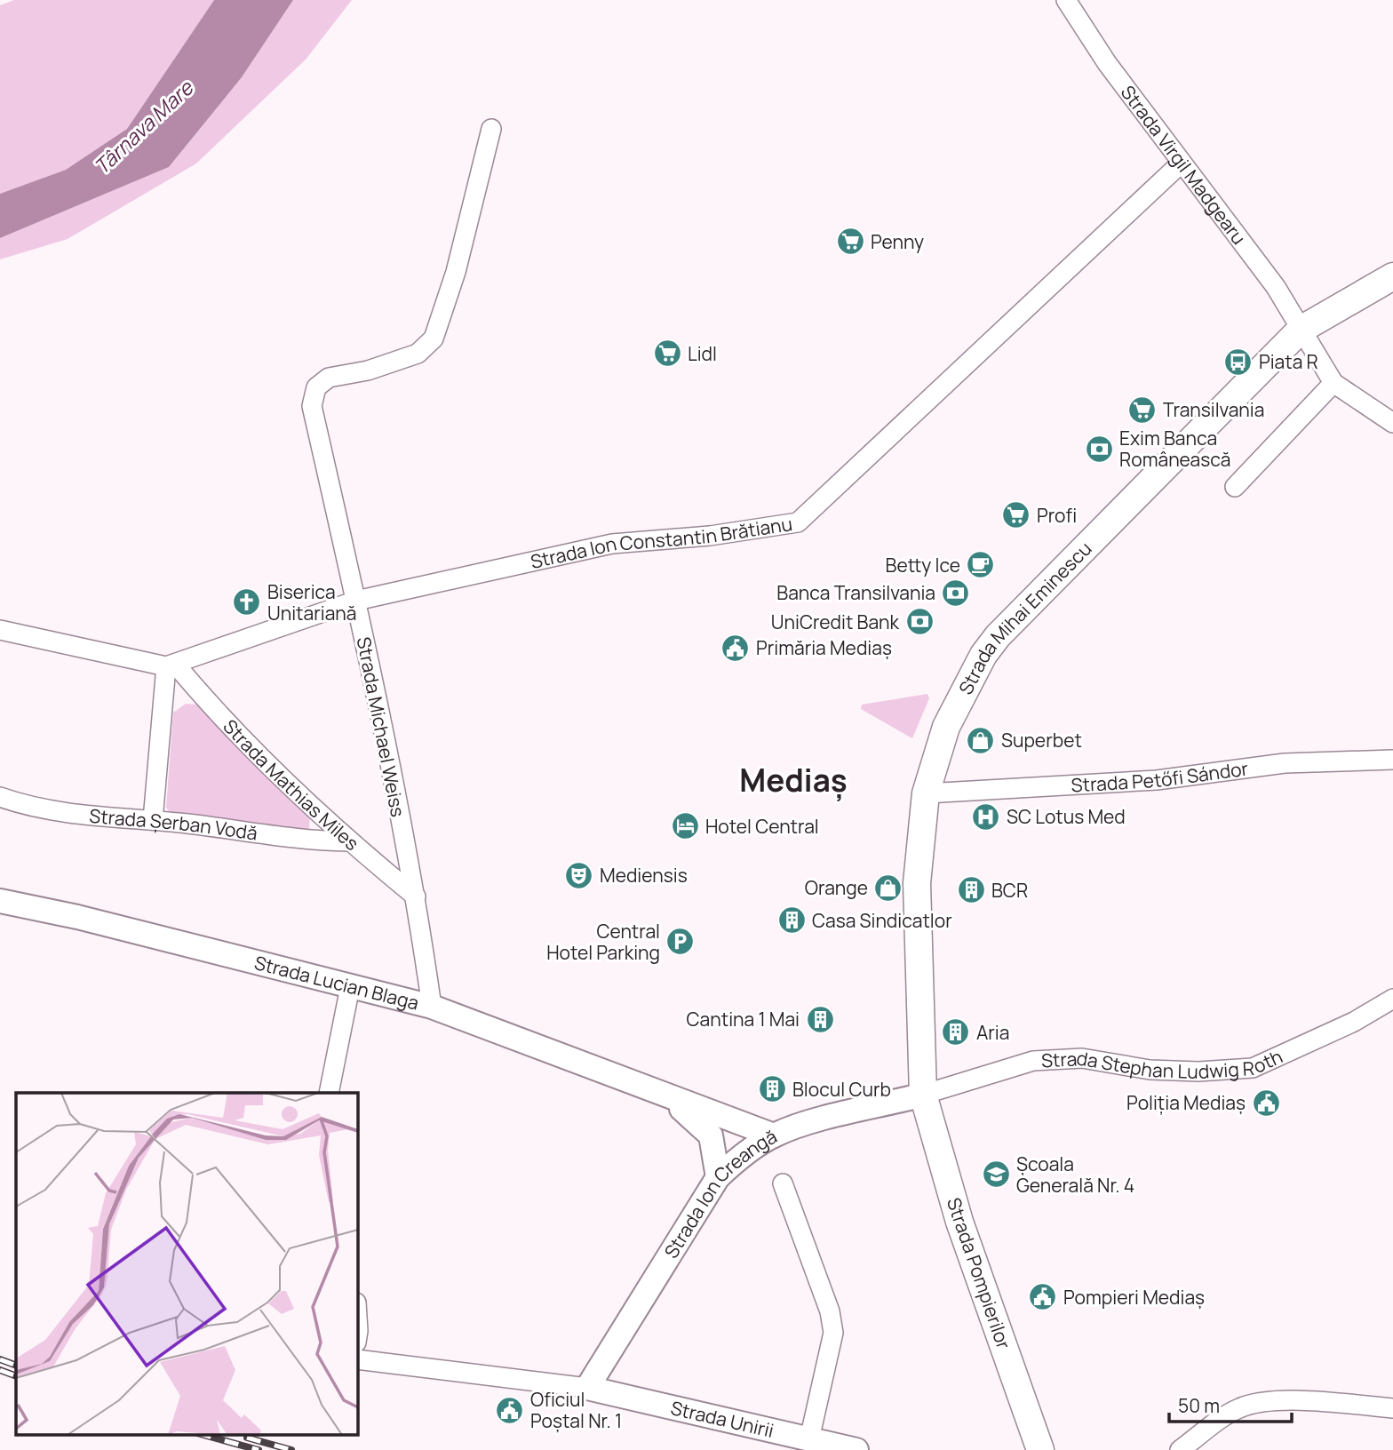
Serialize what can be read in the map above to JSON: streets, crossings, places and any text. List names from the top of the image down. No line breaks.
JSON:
{"streets":{"main road":["Strada Mihai Eminescu","Strada Pompierilor"],"street":["Strada Virgil Madgearu","Strada Ion Constantin Brătianu","Strada Michael Weiss","Strada Petőfi Sándor","Strada Mathias Miles","Strada Șerban Vodă","Strada Lucian Blaga","Strada Stephan Ludwig Roth","Strada Ion Creangă","Strada Unirii"]},"crossings":[["Strada Virgil Madgearu","Strada Ion Constantin Brătianu"],["Strada Virgil Madgearu","Strada Mihai Eminescu"],["Strada Ion Constantin Brătianu","Strada Michael Weiss"],["Strada Ion Constantin Brătianu","Strada Mathias Miles"],["Strada Mihai Eminescu","Strada Petőfi Sándor"],["Strada Mihai Eminescu","Strada Stephan Ludwig Roth"],["Strada Mihai Eminescu","Strada Ion Creangă"],["Strada Mihai Eminescu","Strada Pompierilor"],["Strada Michael Weiss","Strada Mathias Miles"],["Strada Michael Weiss","Strada Lucian Blaga"],["Strada Mathias Miles","Strada Șerban Vodă"],["Strada Lucian Blaga","Strada Ion Creangă"],["Strada Stephan Ludwig Roth","Strada Ion Creangă"],["Strada Stephan Ludwig Roth","Strada Pompierilor"],["Strada Ion Creangă","Strada Pompierilor"],["Strada Ion Creangă","Strada Unirii"]],"districts":["Mediaș"],"water":["Târnava Mare"],"places":{"supermarket":["Penny","Lidl","Transilvania","Profi"],"bus stop":["Piata R"],"bank":["Exim Banca Românească","Banca Transilvania","UniCredit Bank"],"cafe":["Betty Ice"],"church":["Biserica Unitariană"],"public building":["Primăria Mediaș","Poliția Mediaș","Pompieri Mediaș","Oficiul Poștal Nr. 1"],"shop":["Superbet","Orange"],"hospital":["SC Lotus Med"],"hotel":["Hotel Central"],"theatre":["Mediensis"],"building":["BCR","Casa Sindicatlor","Cantina 1 Mai","Aria","Blocul Curb"],"parking":["Central Hotel Parking"],"school or university":["Școala Generală Nr. 4"]},"scale_bar":"50 m"}
